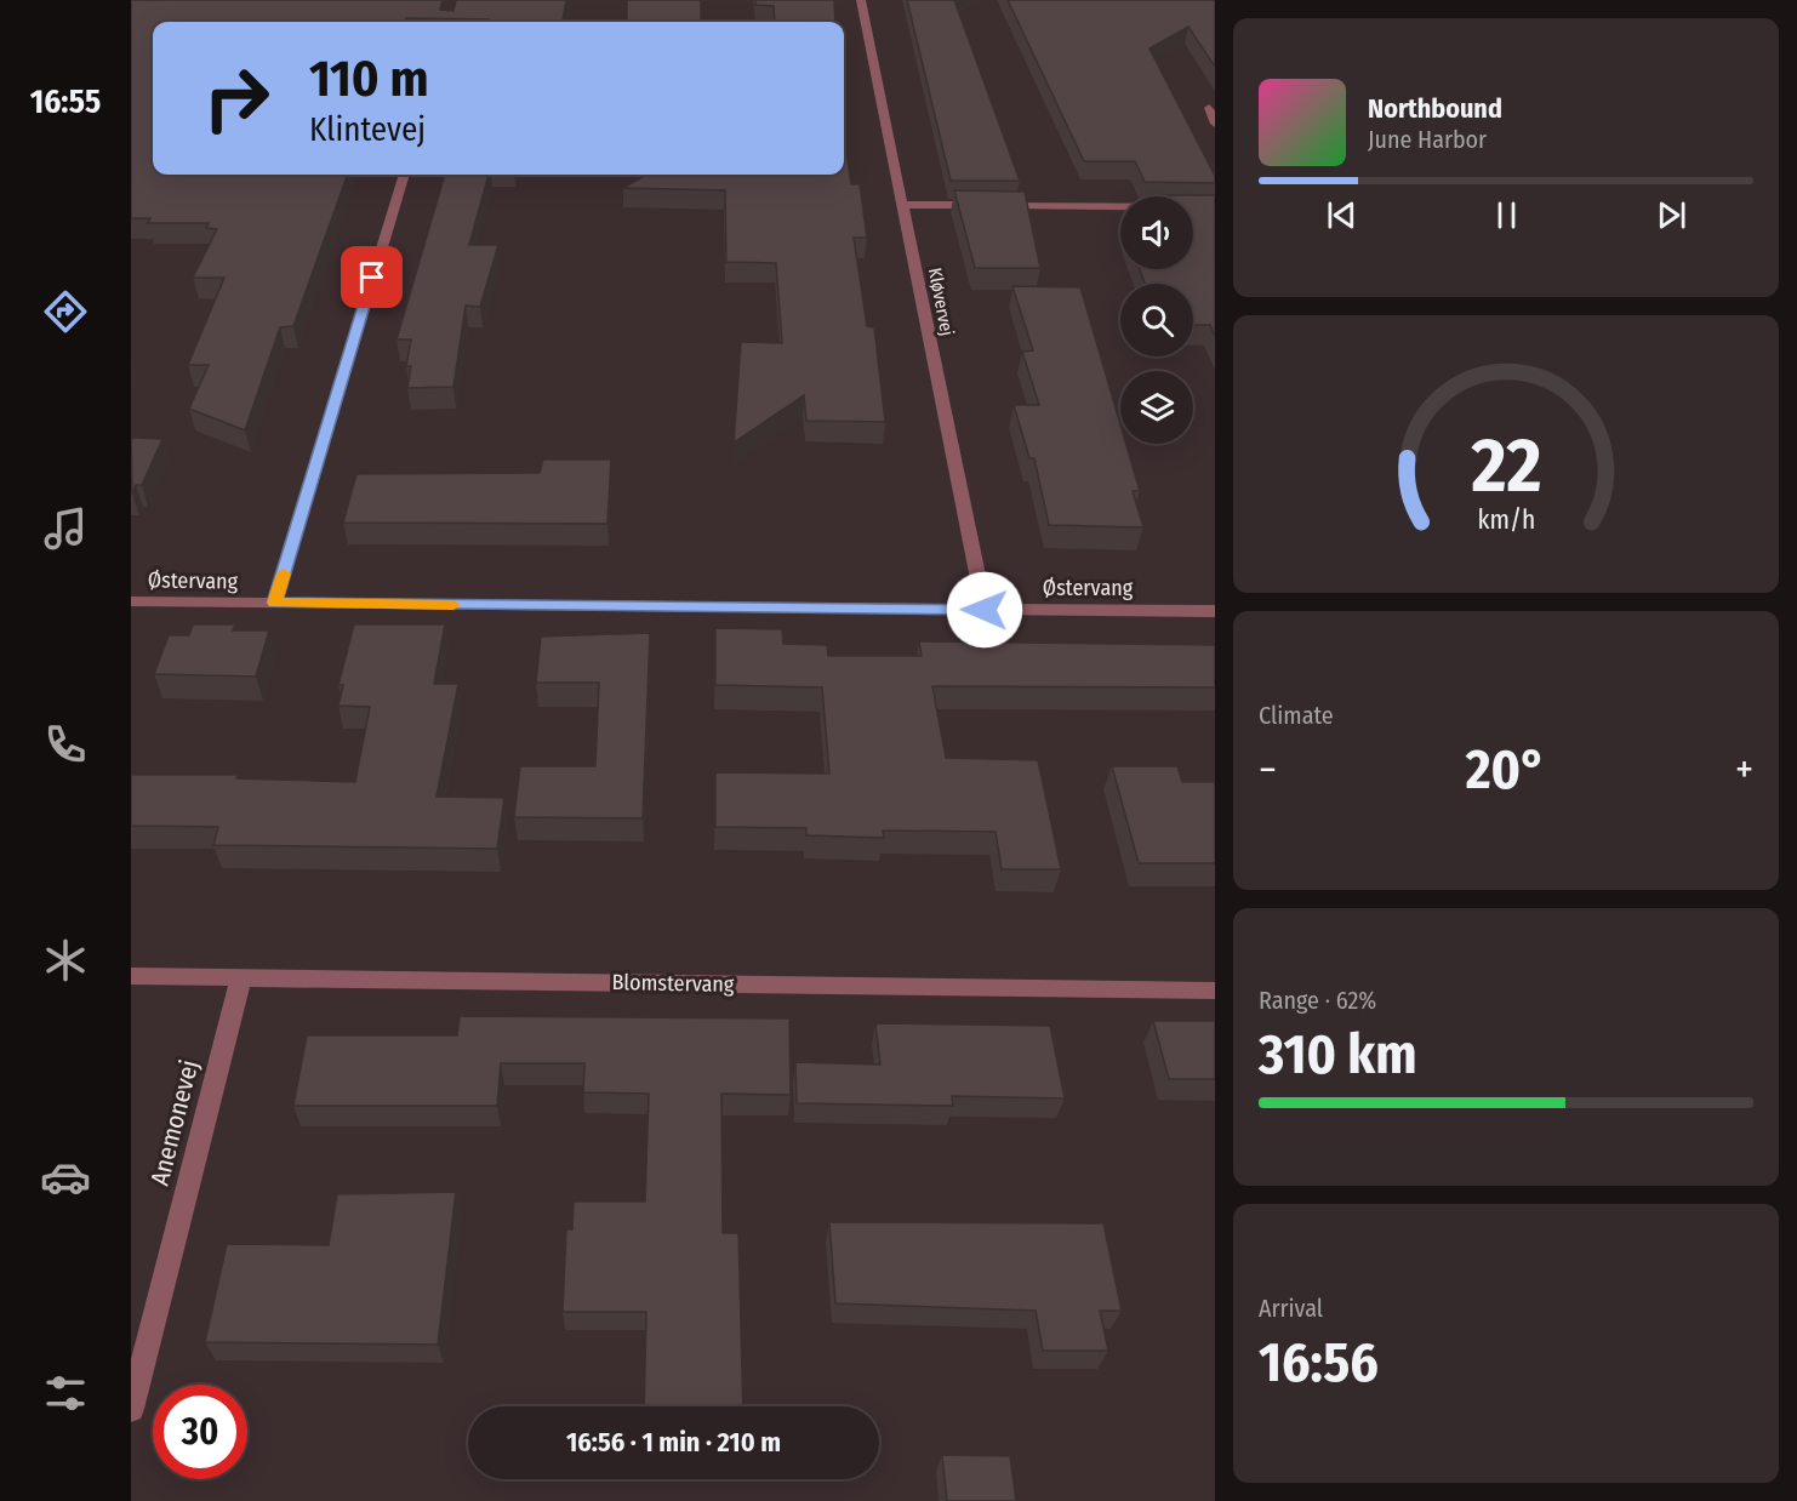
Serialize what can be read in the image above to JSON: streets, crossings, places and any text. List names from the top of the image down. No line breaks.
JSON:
{"streets":{"street":["Kløvervej","Østervang","Blomstervang","Anemonevej"]},"crossings":[["Kløvervej","Østervang"],["Blomstervang","Anemonevej"]],"page":{"tabs":"16:55","turn":["110 m","Klintevej"],"song":["Northbound","June Harbor"],"tile":["Climate",["Range · 62%","310 km"],["Arrival","16:56"]],"heat":["−","20°","+"],"limit":"30","trip":"16:56 · 1 min · 210 m","gauge":["22","km/h"]}}
